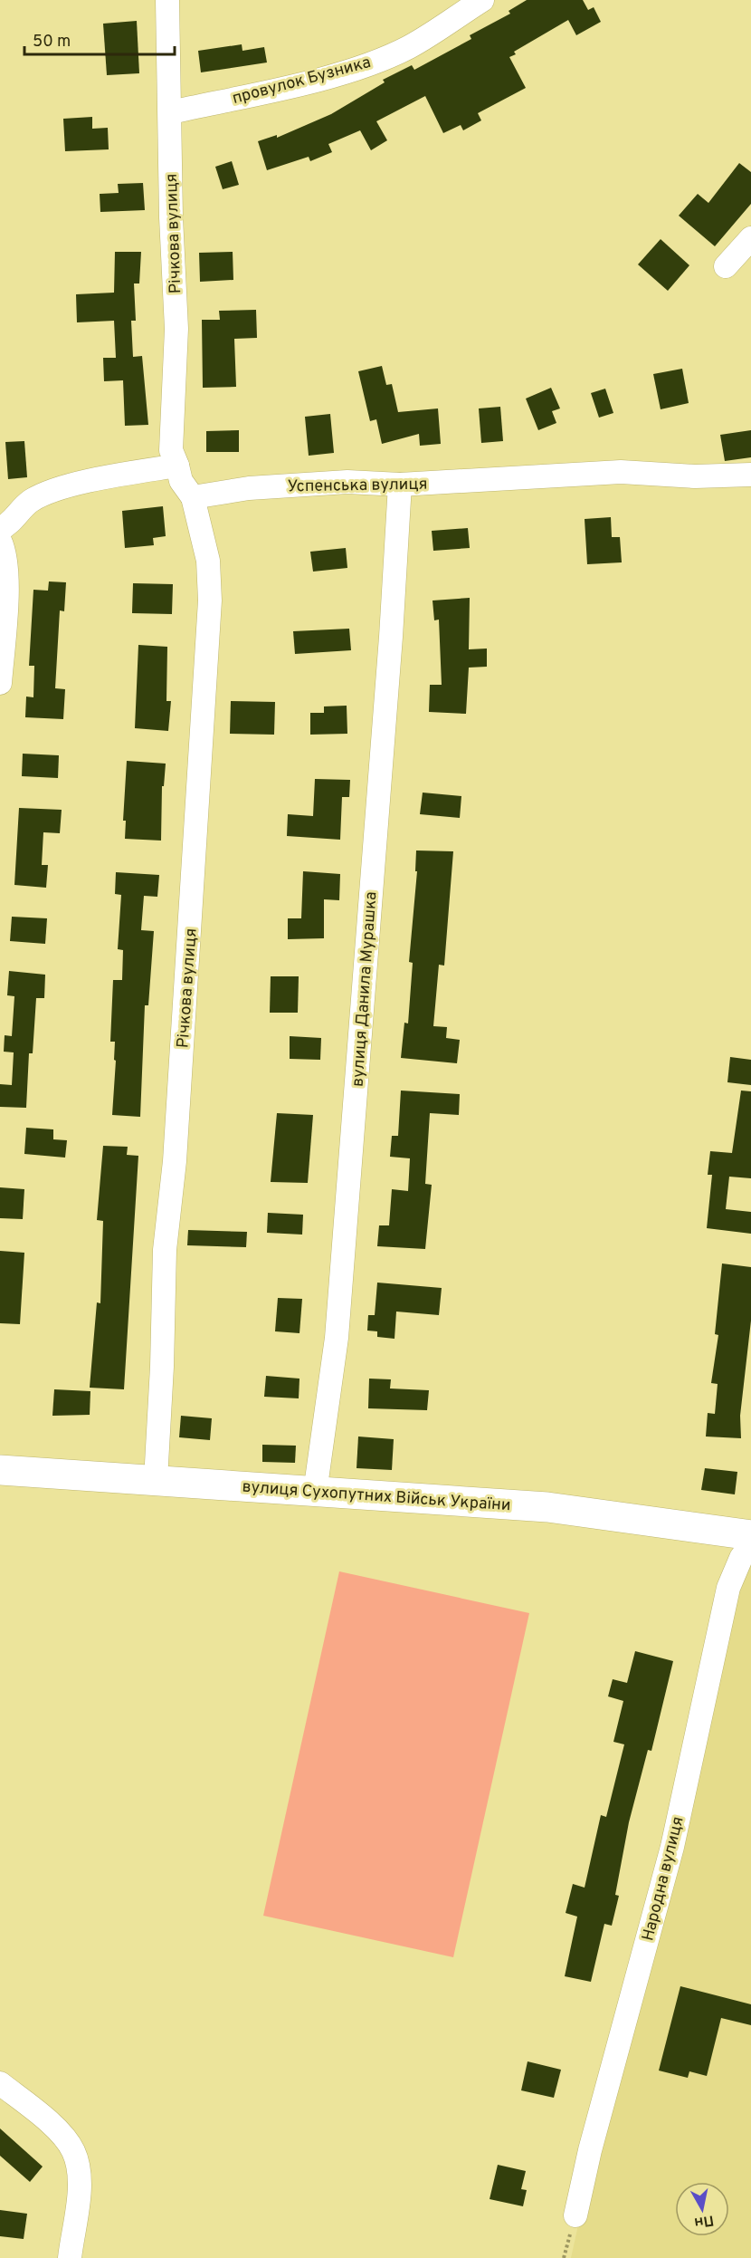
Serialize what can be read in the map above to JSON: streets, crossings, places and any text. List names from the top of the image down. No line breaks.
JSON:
{"streets":{"street":["провулок Бузника","Річкова вулиця","Успенська вулиця","вулиця Данила Мурашка","вулиця Сухопутних Військ України","Народна вулиця"]},"crossings":[["провулок Бузника","Річкова вулиця"],["Річкова вулиця","Успенська вулиця"],["Річкова вулиця","вулиця Сухопутних Військ України"],["Успенська вулиця","вулиця Данила Мурашка"],["вулиця Данила Мурашка","вулиця Сухопутних Військ України"]],"scale_bar":"50 m","north":"bottom"}
